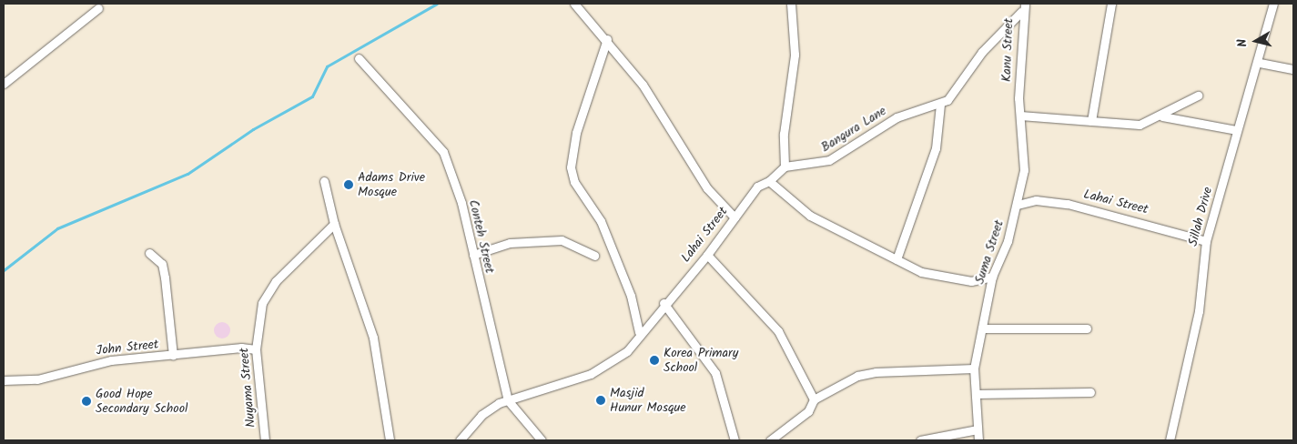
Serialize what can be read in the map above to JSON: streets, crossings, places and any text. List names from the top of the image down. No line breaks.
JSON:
{"streets":{"street":["Kanu Street","Bangura Lane","Lahai Street","Sillah Drive","Conteh Street","Suma Street","John Street","Nuyama Street"]},"crossings":[["Kanu Street","Suma Street"],["Lahai Street","Sillah Drive"],["Lahai Street","Conteh Street"],["Lahai Street","Suma Street"],["John Street","Nuyama Street"]],"places":["Adams Drive Mosque","Korea Primary School","Masjid Hunur Mosque","Good Hope Secondary School"],"north":"left"}
